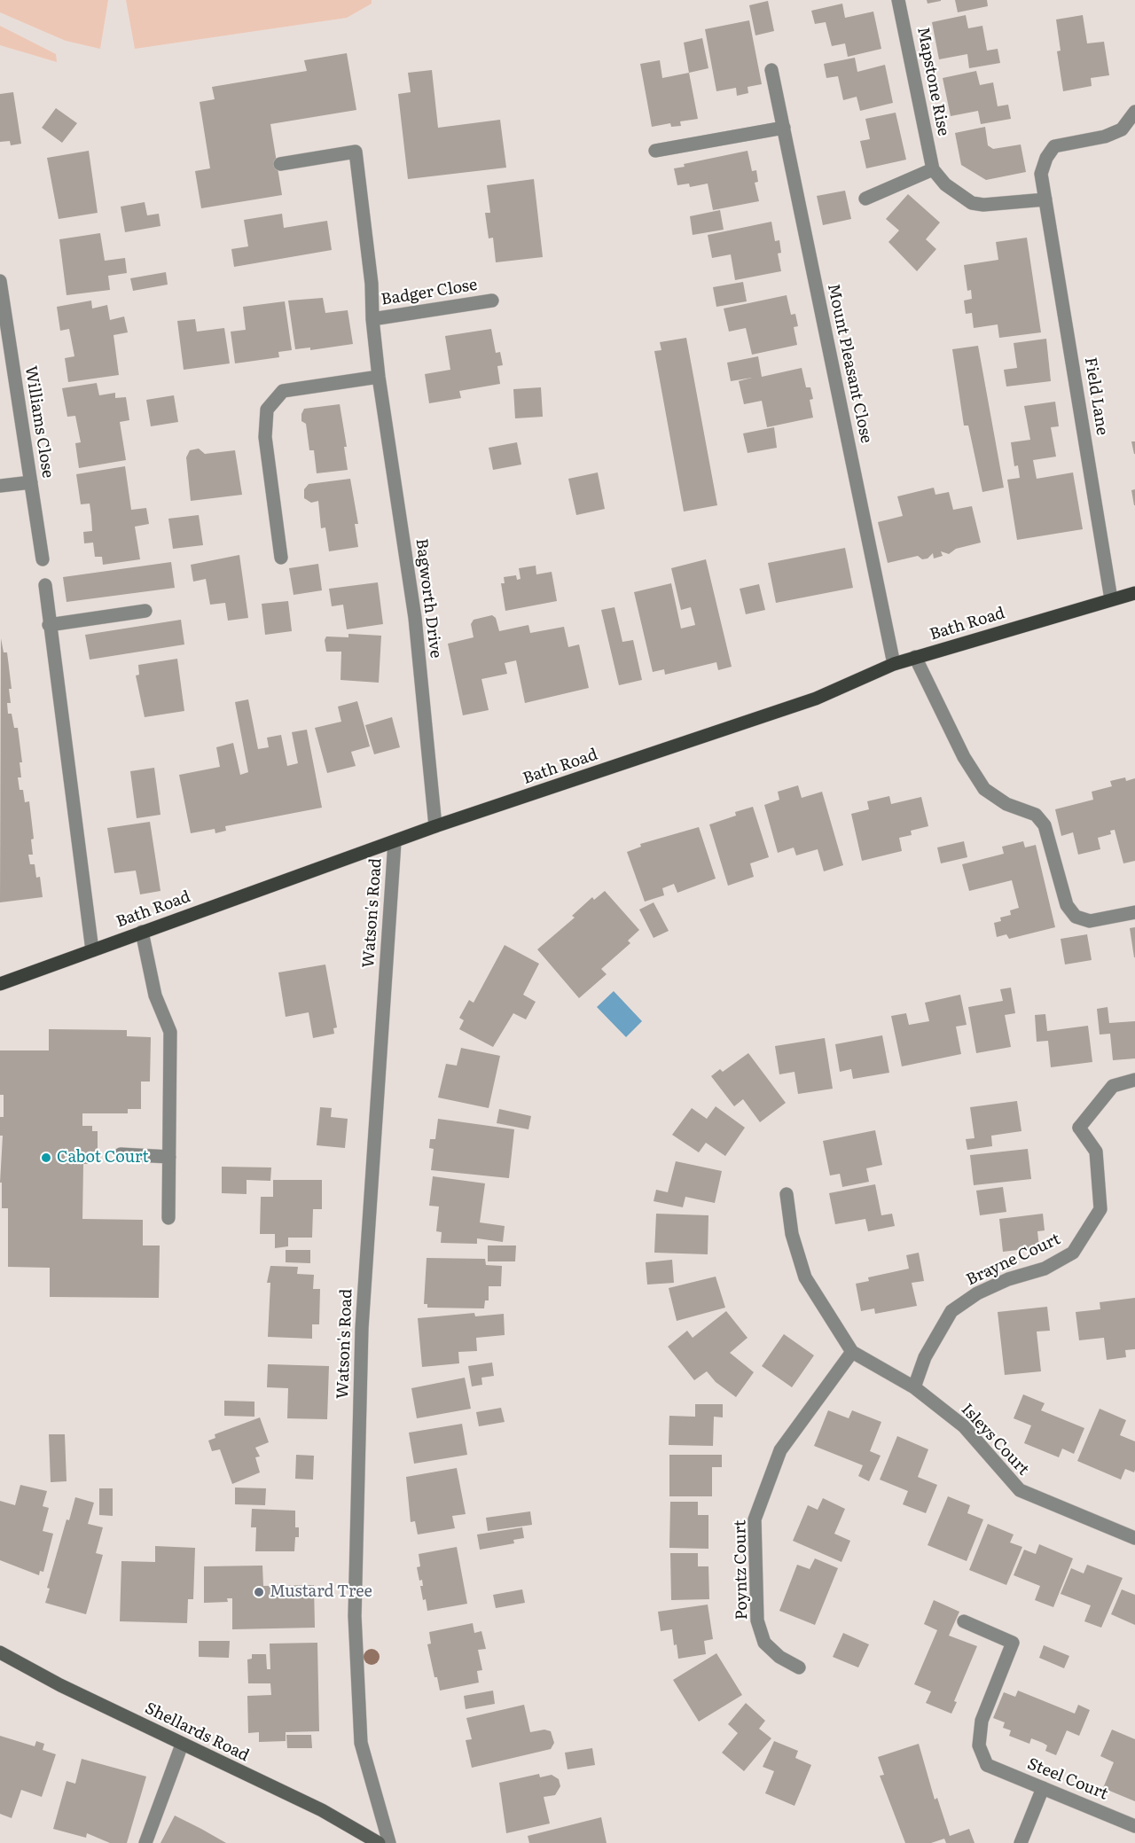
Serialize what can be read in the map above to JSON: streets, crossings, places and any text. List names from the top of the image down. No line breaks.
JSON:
{"streets":{"main road":["Bath Road"],"street":["Mapstone Rise","Badger Close","Mount Pleasant Close","Field Lane","Williams Close","Bagworth Drive","Watson's Road","Brayne Court","Isleys Court","Poyntz Court","Shellards Road","Steel Court"]},"crossings":[["Badger Close","Bagworth Drive"],["Mount Pleasant Close","Bath Road"],["Field Lane","Bath Road"],["Bagworth Drive","Bath Road"],["Bath Road","Watson's Road"],["Brayne Court","Isleys Court"],["Isleys Court","Poyntz Court"]],"places":["Cabot Court","Mustard Tree"]}
